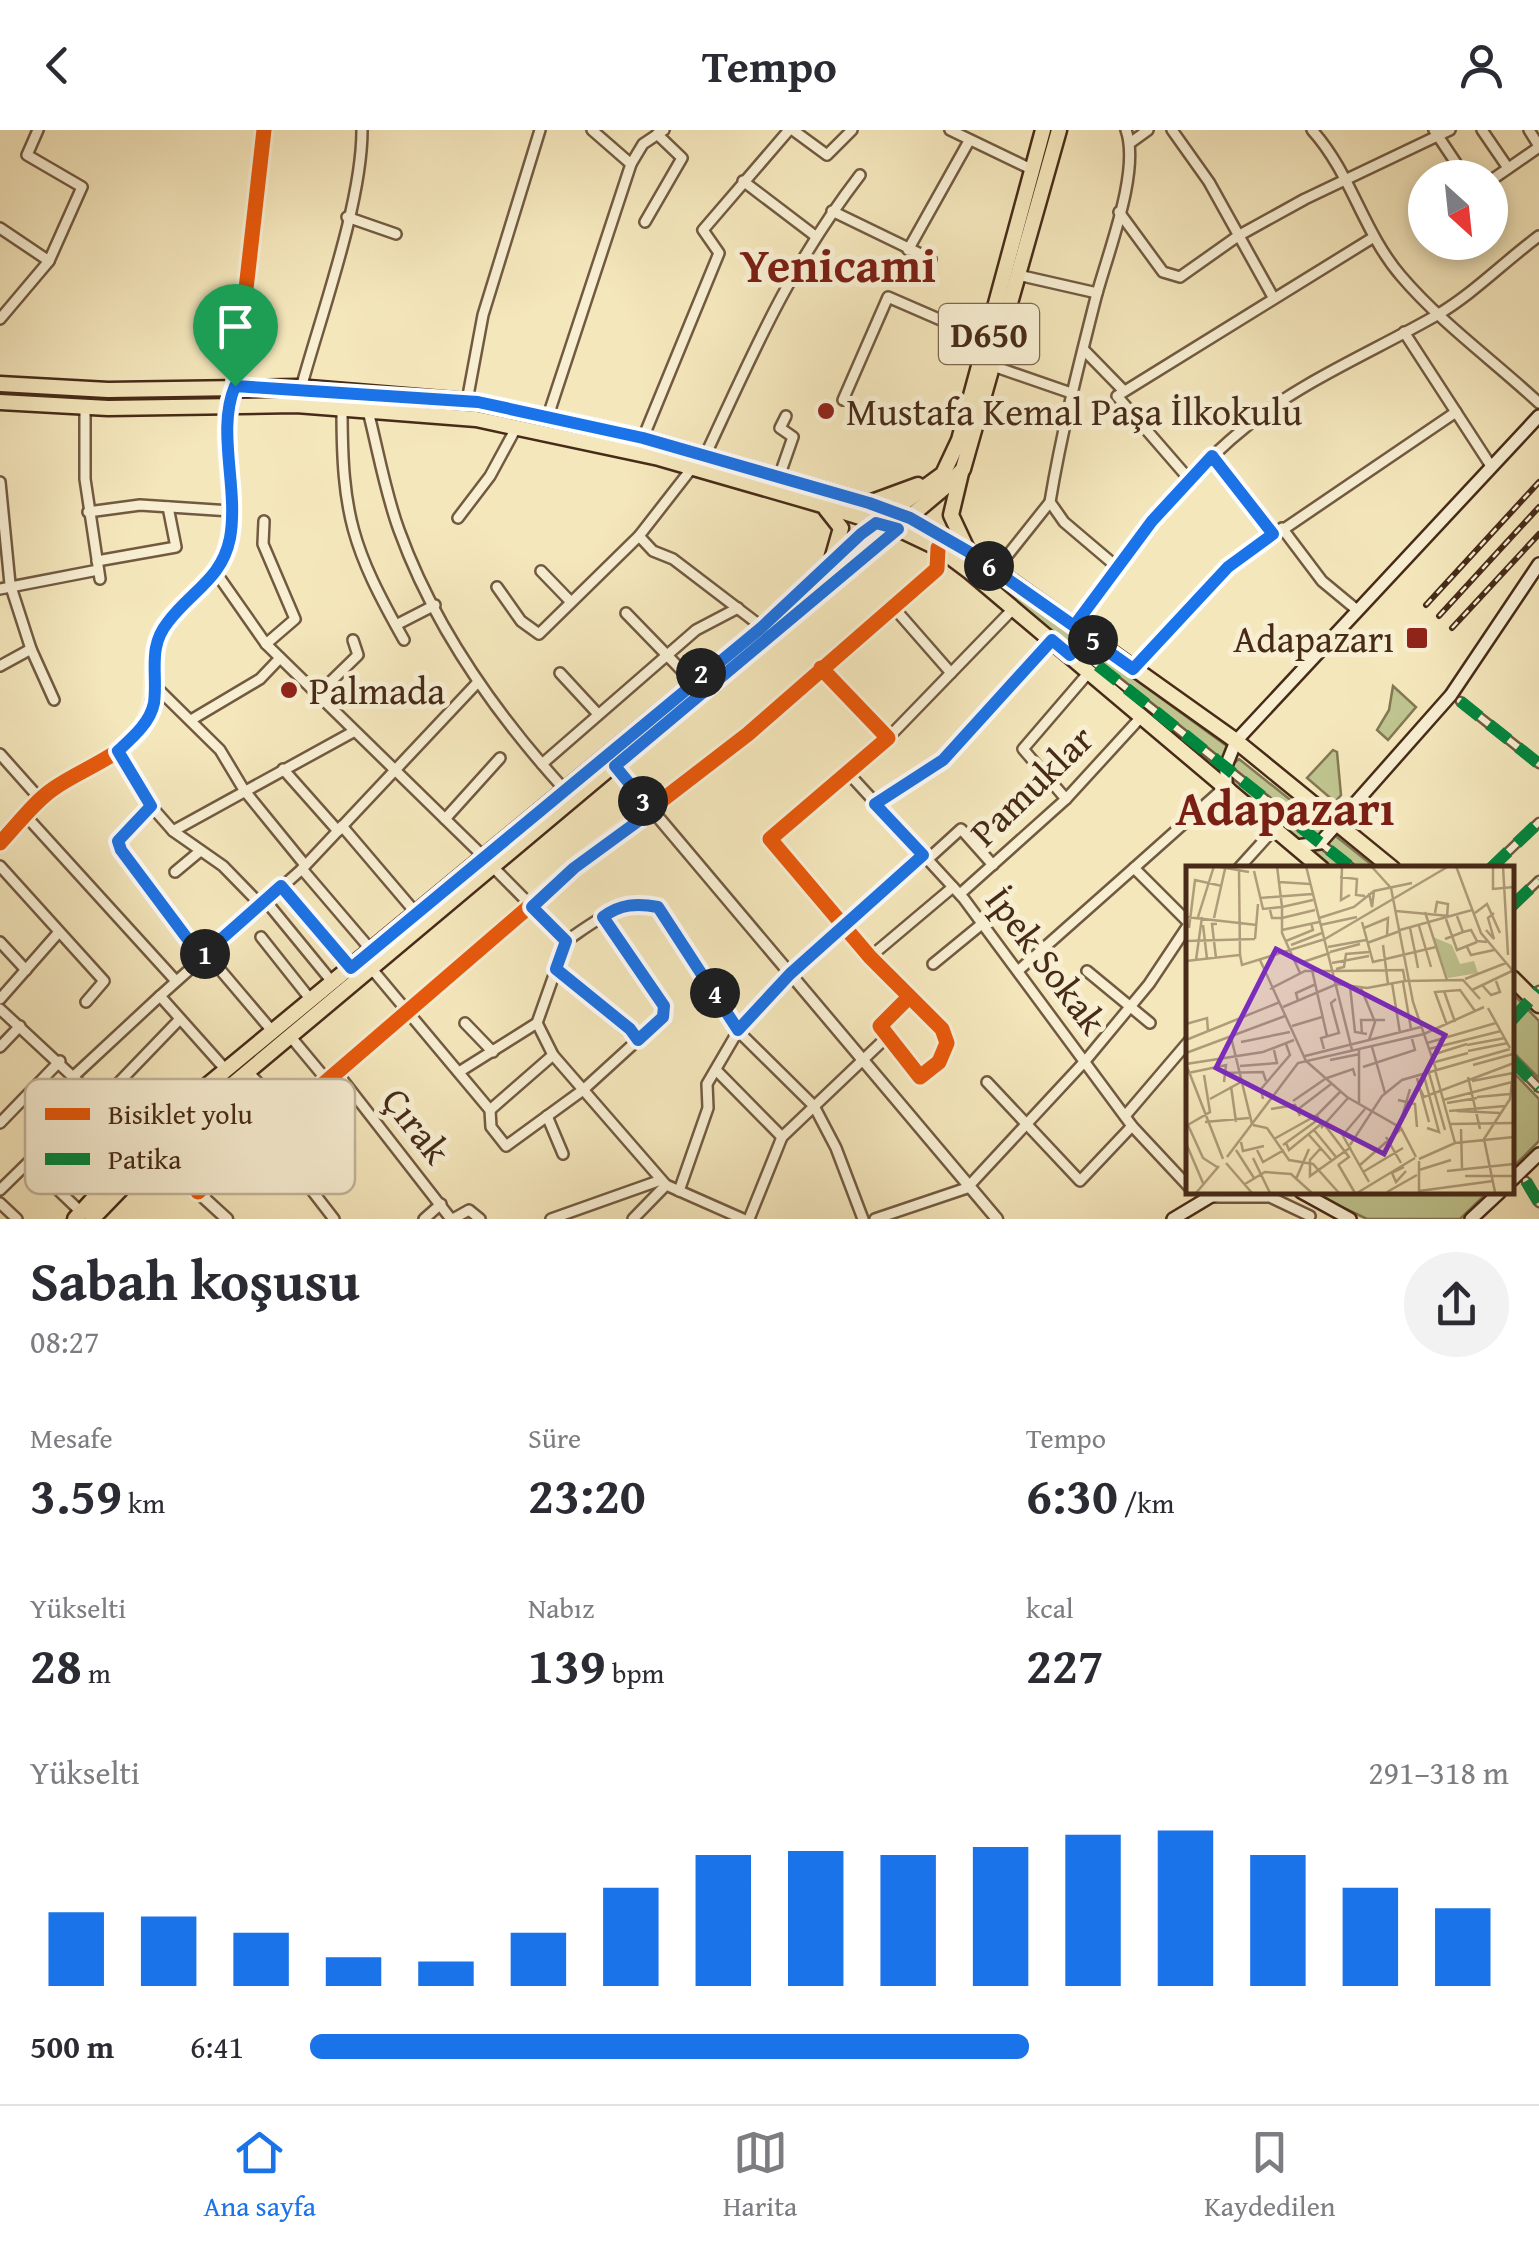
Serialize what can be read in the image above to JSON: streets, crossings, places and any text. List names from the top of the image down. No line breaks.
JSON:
{"streets":{"main road":["D650"],"street":["Pamuklar","İpek Sokak","Çırak"]},"crossings":[["Pamuklar","İpek Sokak"]],"districts":["Yenicami","Adapazarı"],"places":{"other":["Mustafa Kemal Paşa İlkokulu","Palmada"],"transit":["Adapazarı"]},"legend":["Bisiklet yolu","Patika"],"north":"bottom right","page":{"header":"Tempo","pins":["6","5","2","3","1","4"],"heading":["Sabah koşusu","08:27"],"stats":[["Mesafe","3.59 km"],["Süre","23:20"],["Tempo","6:30 /km"],["Yükselti","28 m"],["Nabız","139 bpm"],["kcal","227"]],"chart":["Yükselti","291–318 m"],"list":[{"name":"500 m","note":"6:41"}],"tabs":["Ana sayfa","Harita","Kaydedilen"]}}
